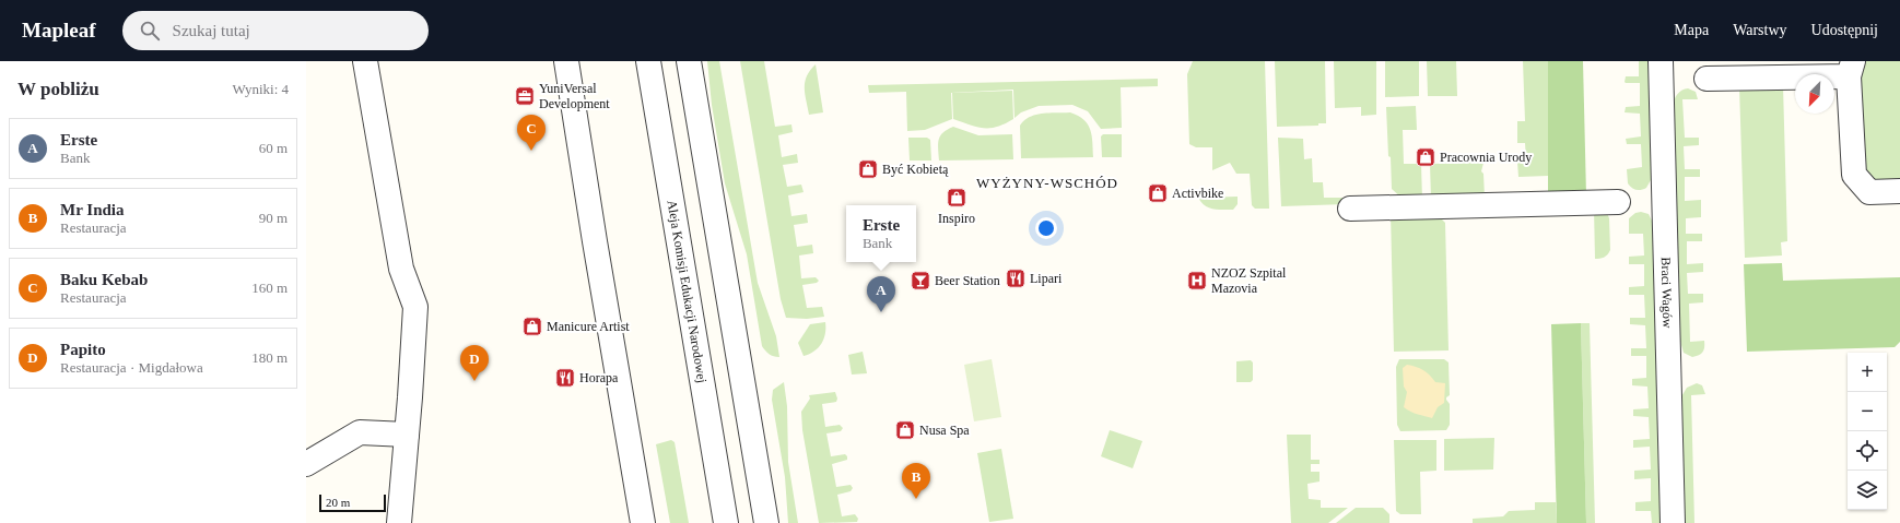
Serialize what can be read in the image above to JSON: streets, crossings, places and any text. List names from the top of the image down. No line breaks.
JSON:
{"streets":{"street":["Braci Wagów","Aleja Komisji Edukacji Narodowej"]},"districts":["WYŻYNY-WSCHÓD"],"places":{"office":["YuniVersal Development"],"shop":["Pracownia Urody","Być Kobietą","Activbike","Inspiro","Manicure Artist","Nusa Spa"],"restaurant":["Lipari","Horapa"],"bar":["Beer Station"],"hospital":["NZOZ Szpital Mazovia"]},"scale_bar":"20 m","north":"bottom left","page":{"header":"Mapleaf","search":"Szukaj tutaj","nav":["Mapa","Warstwy","Udostępnij"],"heading":["W pobliżu","Wyniki: 4"],"pins":["C","A","D","B"],"list":[{"mark":"A","name":"Erste","note":"Bank","value":"60 m"},{"mark":"B","name":"Mr India","note":"Restauracja","value":"90 m"},{"mark":"C","name":"Baku Kebab","note":"Restauracja","value":"160 m"},{"mark":"D","name":"Papito","note":"Restauracja · Migdałowa","value":"180 m"}],"popup":["Erste","Bank"],"map_buttons":["+","−"],"scale":"20 m"}}
